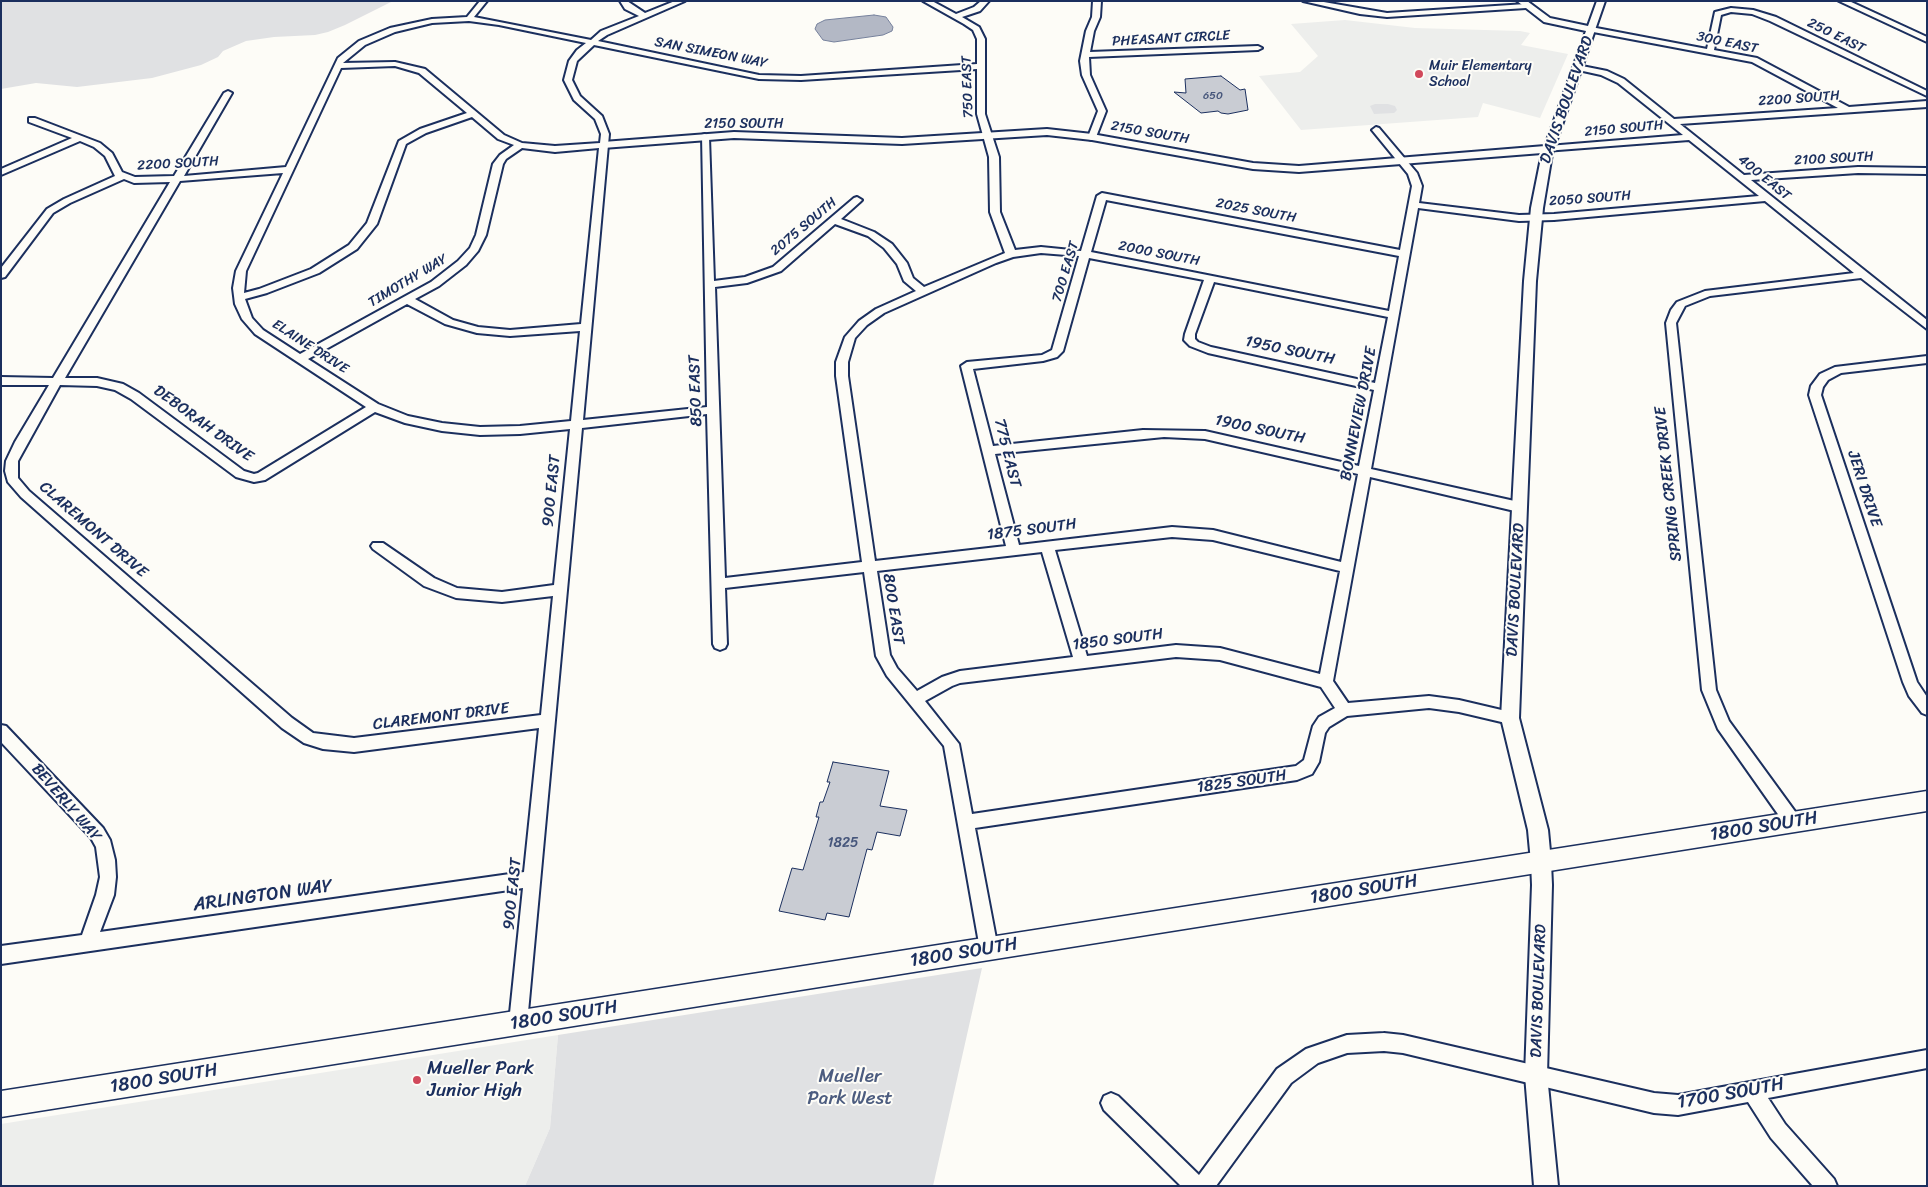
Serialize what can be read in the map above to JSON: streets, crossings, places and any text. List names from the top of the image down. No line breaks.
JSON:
{"streets":{"main road":["1800 SOUTH"],"street":["250 EAST","PHEASANT CIRCLE","300 EAST","SAN SIMEON WAY","750 EAST","2200 SOUTH","DAVIS BOULEVARD","2150 SOUTH","2100 SOUTH","400 EAST","2050 SOUTH","2025 SOUTH","2075 SOUTH","2000 SOUTH","700 EAST","TIMOTHY WAY","ELAINE DRIVE","1950 SOUTH","850 EAST","BONNEVIEW DRIVE","DEBORAH DRIVE","1900 SOUTH","775 EAST","SPRING CREEK DRIVE","JERI DRIVE","900 EAST","CLAREMONT DRIVE","1875 SOUTH","800 EAST","1850 SOUTH","1825 SOUTH","BEVERLY WAY","ARLINGTON WAY","1700 SOUTH"]},"crossings":[["250 EAST","300 EAST"],["300 EAST","2200 SOUTH"],["300 EAST","DAVIS BOULEVARD"],["SAN SIMEON WAY","750 EAST"],["SAN SIMEON WAY","ELAINE DRIVE"],["SAN SIMEON WAY","900 EAST"],["750 EAST","2150 SOUTH"],["750 EAST","2000 SOUTH"],["2200 SOUTH","400 EAST"],["2200 SOUTH","ELAINE DRIVE"],["2200 SOUTH","CLAREMONT DRIVE"],["DAVIS BOULEVARD","2150 SOUTH"],["DAVIS BOULEVARD","400 EAST"],["DAVIS BOULEVARD","2050 SOUTH"],["DAVIS BOULEVARD","1900 SOUTH"],["DAVIS BOULEVARD","1825 SOUTH"],["DAVIS BOULEVARD","1800 SOUTH"],["DAVIS BOULEVARD","1700 SOUTH"],["2150 SOUTH","400 EAST"],["2150 SOUTH","850 EAST"],["2150 SOUTH","BONNEVIEW DRIVE"],["2150 SOUTH","900 EAST"],["2100 SOUTH","400 EAST"],["400 EAST","2050 SOUTH"],["400 EAST","SPRING CREEK DRIVE"],["2050 SOUTH","BONNEVIEW DRIVE"],["2025 SOUTH","700 EAST"],["2025 SOUTH","BONNEVIEW DRIVE"],["2075 SOUTH","850 EAST"],["2000 SOUTH","700 EAST"],["2000 SOUTH","1950 SOUTH"],["2000 SOUTH","BONNEVIEW DRIVE"],["2000 SOUTH","800 EAST"],["700 EAST","775 EAST"],["TIMOTHY WAY","ELAINE DRIVE"],["ELAINE DRIVE","850 EAST"],["ELAINE DRIVE","DEBORAH DRIVE"],["ELAINE DRIVE","900 EAST"],["1950 SOUTH","BONNEVIEW DRIVE"],["850 EAST","1875 SOUTH"],["BONNEVIEW DRIVE","1900 SOUTH"],["BONNEVIEW DRIVE","1875 SOUTH"],["BONNEVIEW DRIVE","1850 SOUTH"],["DEBORAH DRIVE","CLAREMONT DRIVE"],["1900 SOUTH","775 EAST"],["775 EAST","1875 SOUTH"],["SPRING CREEK DRIVE","1800 SOUTH"],["900 EAST","CLAREMONT DRIVE"],["900 EAST","1800 SOUTH"],["900 EAST","ARLINGTON WAY"],["1875 SOUTH","800 EAST"],["800 EAST","1850 SOUTH"],["800 EAST","1825 SOUTH"],["800 EAST","1800 SOUTH"],["BEVERLY WAY","ARLINGTON WAY"]],"parks":["Mueller Park West"],"places":["Muir Elementary School","Mueller Park Junior High"],"house_numbers":["650","1825"]}
